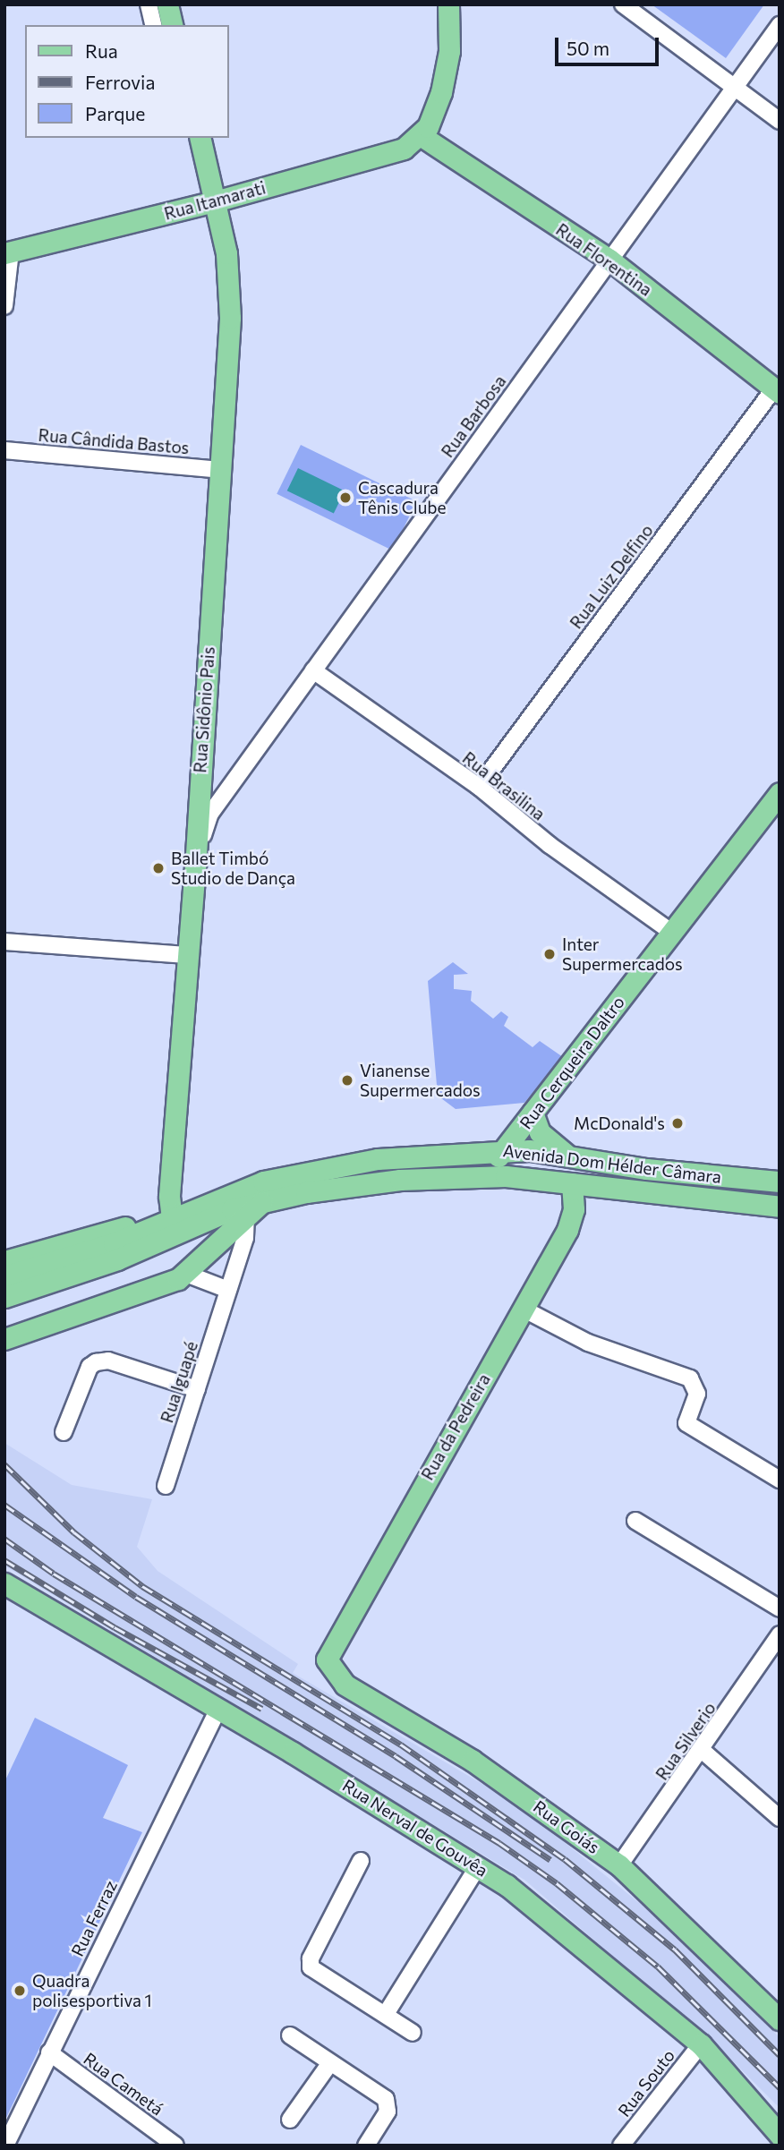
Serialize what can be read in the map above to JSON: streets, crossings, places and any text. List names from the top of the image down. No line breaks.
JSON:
{"streets":{"main road":["Rua Itamarati","Rua Florentina","Rua Sidônio Pais","Rua Cerqueira Daltro","Avenida Dom Hélder Câmara","Rua da Pedreira","Rua Goiás","Rua Nerval de Gouvêa"],"street":["Rua Barbosa","Rua Cândida Bastos","Rua Luiz Delfino","Rua Brasilina","Rua Iguapé","Rua Silverio","Rua Ferraz","Rua Souto","Rua Cametá"]},"crossings":[["Rua Itamarati","Rua Florentina"],["Rua Itamarati","Rua Sidônio Pais"],["Rua Florentina","Rua Barbosa"],["Rua Florentina","Rua Luiz Delfino"],["Rua Barbosa","Rua Sidônio Pais"],["Rua Barbosa","Rua Brasilina"],["Rua Cândida Bastos","Rua Sidônio Pais"],["Rua Luiz Delfino","Rua Brasilina"],["Rua Sidônio Pais","Avenida Dom Hélder Câmara"],["Rua Brasilina","Rua Cerqueira Daltro"],["Rua Cerqueira Daltro","Avenida Dom Hélder Câmara"],["Avenida Dom Hélder Câmara","Rua da Pedreira"],["Rua da Pedreira","Rua Goiás"],["Rua Silverio","Rua Goiás"],["Rua Nerval de Gouvêa","Rua Ferraz"],["Rua Nerval de Gouvêa","Rua Souto"],["Rua Ferraz","Rua Cametá"]],"places":["Cascadura Tênis Clube","Ballet Timbó Studio de Dança","Inter Supermercados","Vianense Supermercados","McDonald's","Quadra polisesportiva 1"],"legend":["Rua","Ferrovia","Parque"],"scale_bar":"50 m"}
